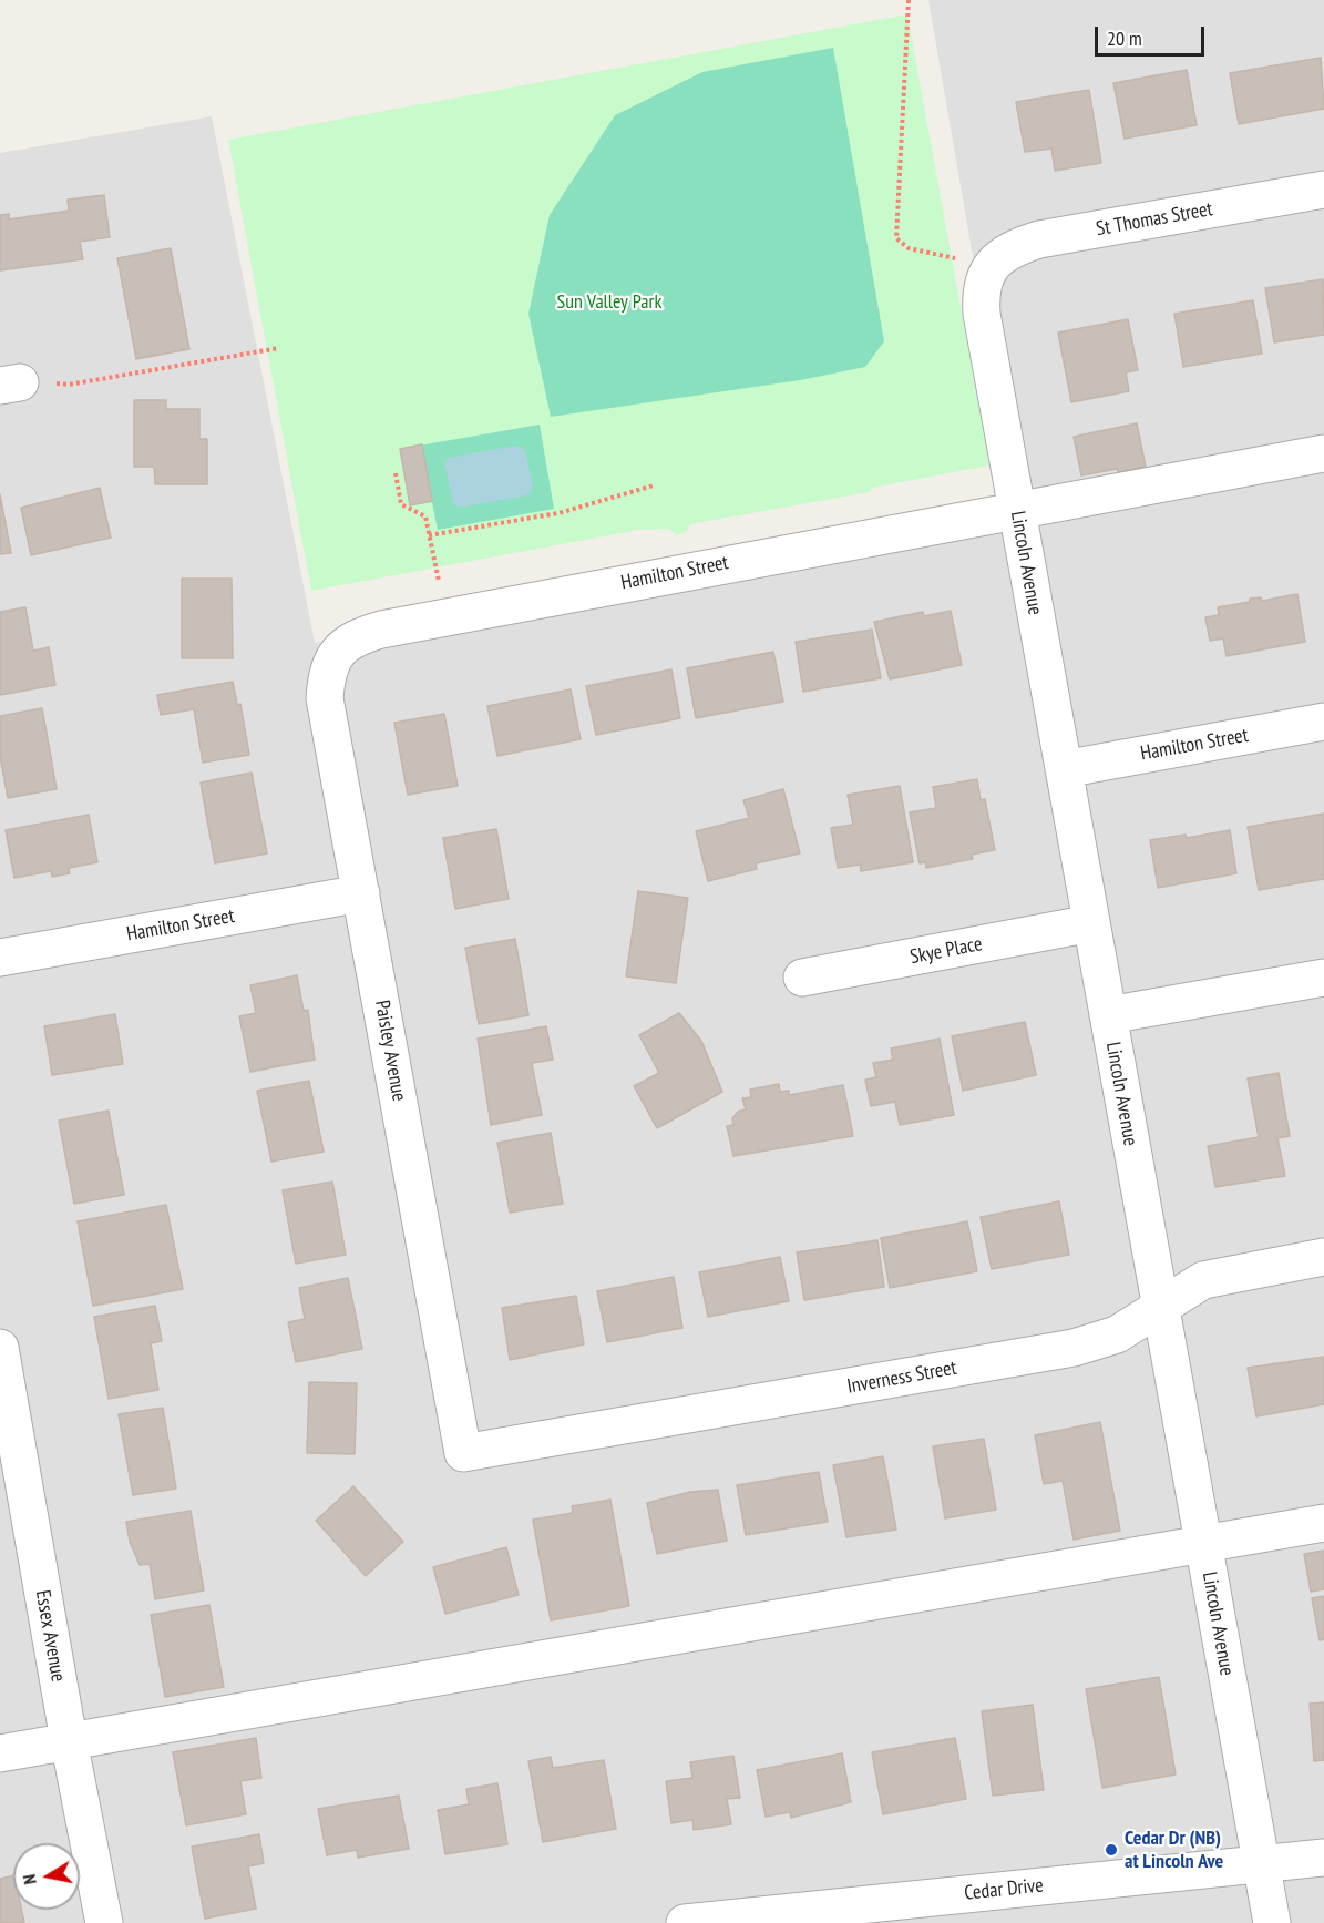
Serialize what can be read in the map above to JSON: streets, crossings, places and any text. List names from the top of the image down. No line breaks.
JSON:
{"streets":{"street":["St Thomas Street","Lincoln Avenue","Hamilton Street","Skye Place","Paisley Avenue","Inverness Street","Essex Avenue","Cedar Drive"]},"crossings":[["St Thomas Street","Lincoln Avenue"],["Lincoln Avenue","Hamilton Street"],["Lincoln Avenue","Skye Place"],["Lincoln Avenue","Inverness Street"],["Lincoln Avenue","Cedar Drive"],["Hamilton Street","Paisley Avenue"],["Paisley Avenue","Inverness Street"]],"parks":["Sun Valley Park"],"places":["Cedar Dr (NB) at Lincoln Ave"],"scale_bar":"20 m","north":"left"}
